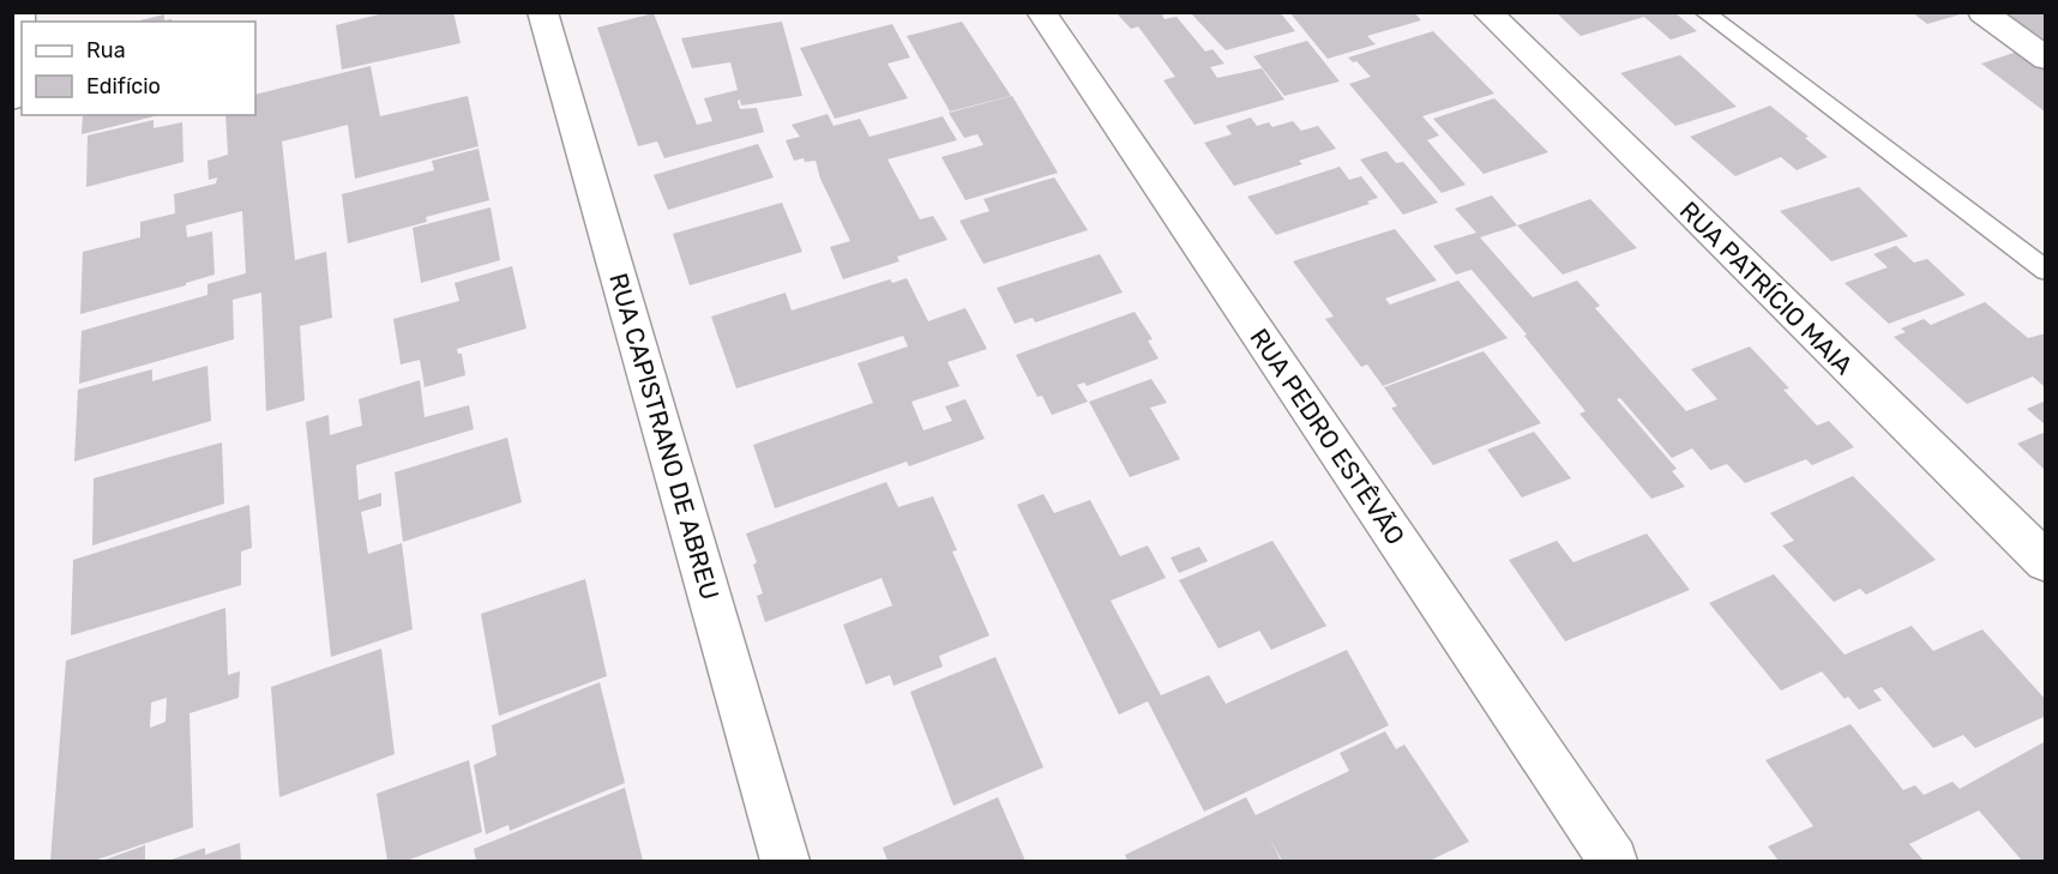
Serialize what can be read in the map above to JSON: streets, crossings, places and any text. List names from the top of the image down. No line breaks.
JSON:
{"streets":{"street":["RUA PATRÍCIO MAIA","RUA CAPISTRANO DE ABREU","RUA PEDRO ESTÊVÃO"]},"legend":["Rua","Edifício"]}
